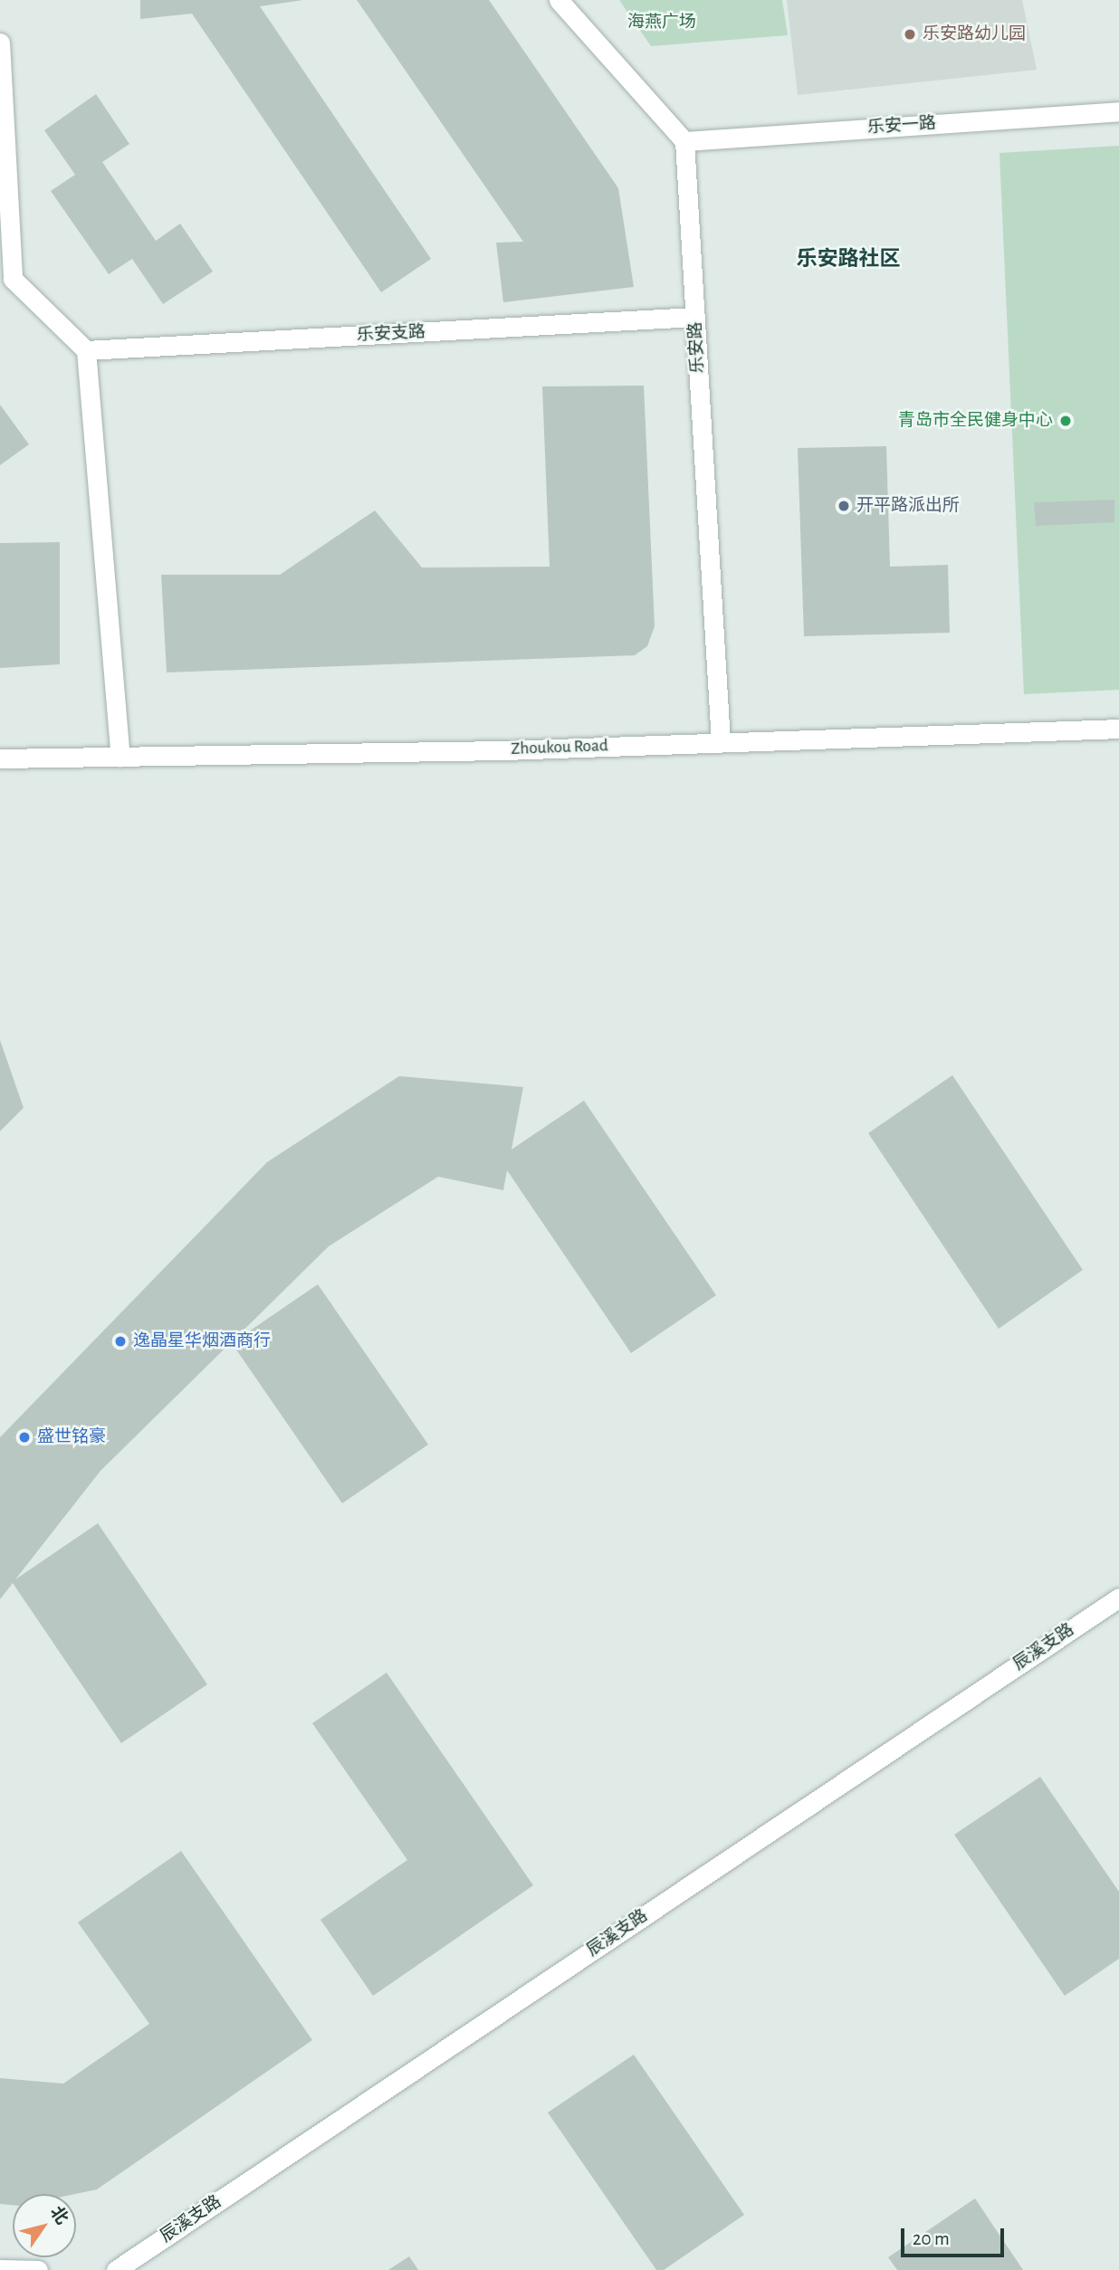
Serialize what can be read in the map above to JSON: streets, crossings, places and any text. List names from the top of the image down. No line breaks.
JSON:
{"streets":{"street":["乐安一路","乐安支路","乐安路","Zhoukou Road","辰溪支路"]},"crossings":[["乐安一路","乐安路"],["乐安支路","乐安路"],["乐安路","Zhoukou Road"]],"districts":["乐安路社区"],"parks":["海燕广场"],"places":["乐安路幼儿园","青岛市全民健身中心","开平路派出所","逸晶星华烟酒商行","盛世铭豪"],"scale_bar":"20 m","north":"top right"}
